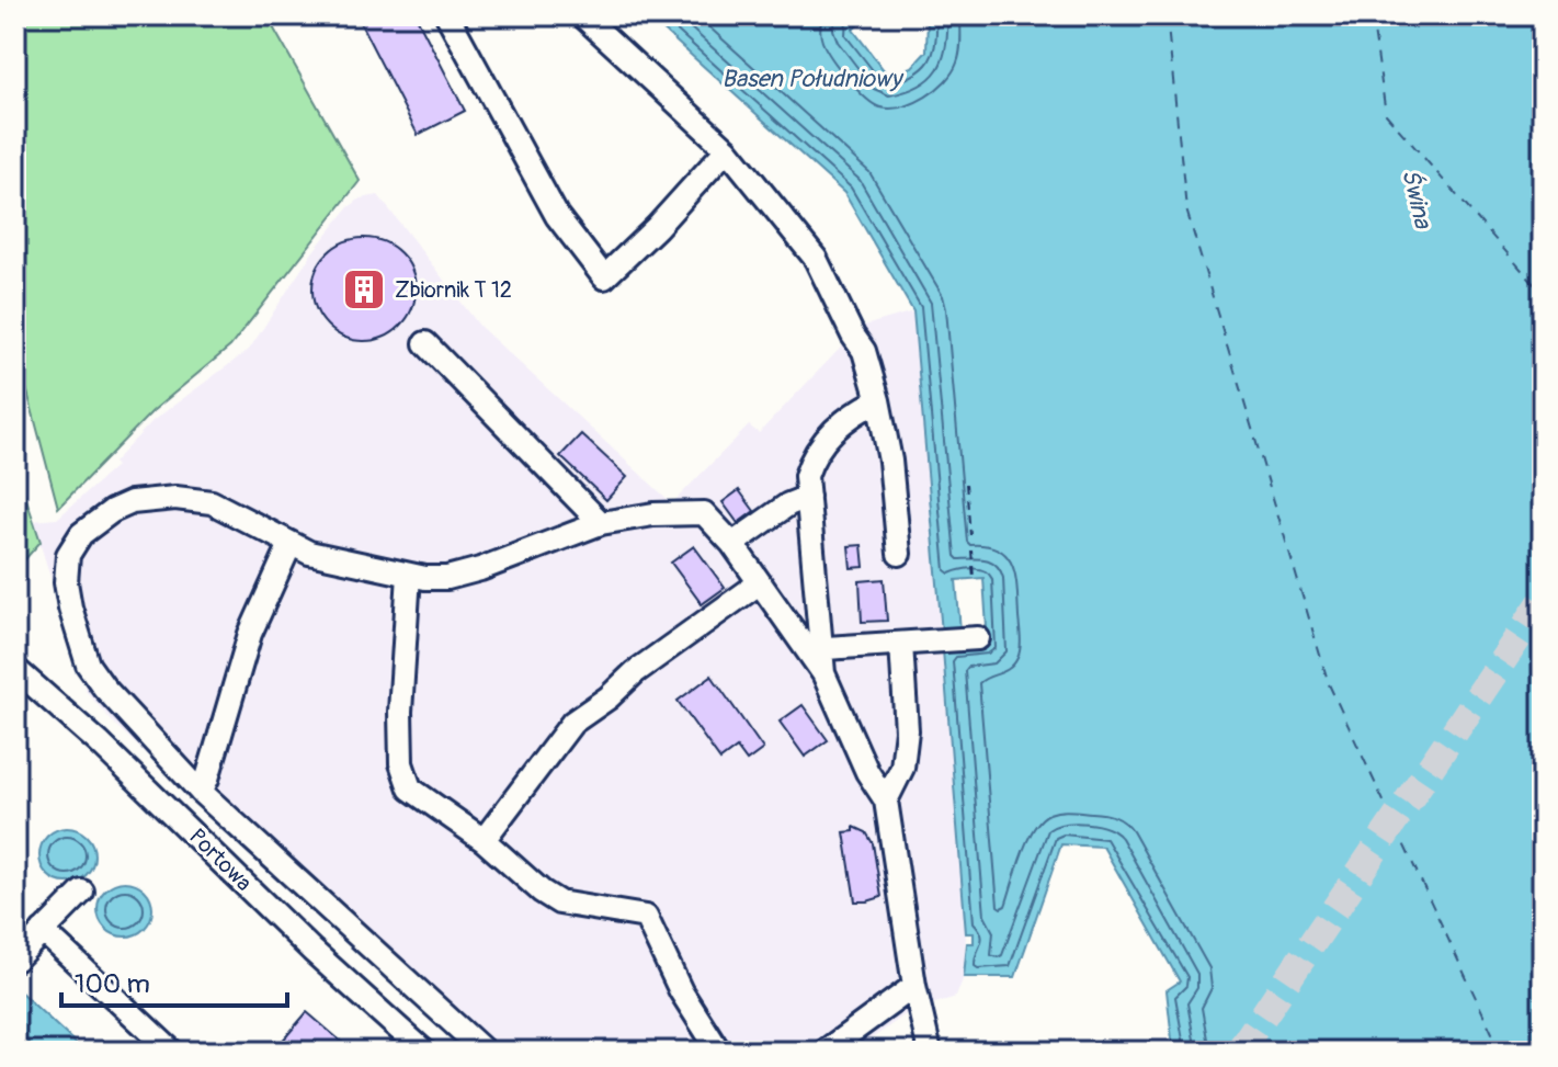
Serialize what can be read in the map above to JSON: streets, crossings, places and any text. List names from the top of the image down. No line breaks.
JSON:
{"streets":{"street":["Portowa"]},"water":["Basen Południowy","Świna"],"places":{"building":["Zbiornik T 12"]},"scale_bar":"100 m"}
